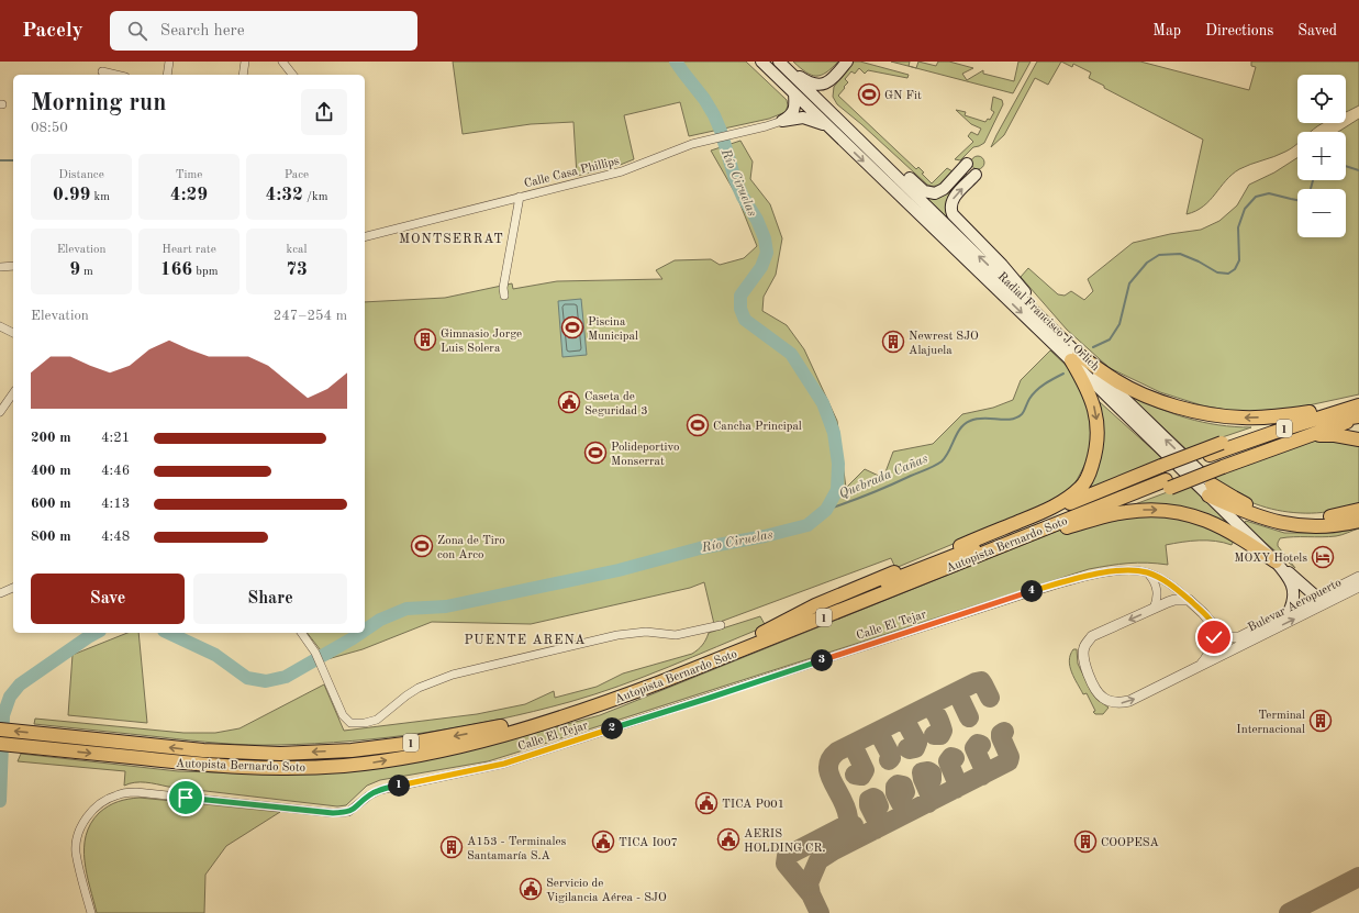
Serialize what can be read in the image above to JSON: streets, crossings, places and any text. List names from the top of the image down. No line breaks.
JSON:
{"streets":{"highway":["1","Autopista Bernardo Soto"],"main road":["Radial Francisco J. Orlich"],"street":["Calle Casa Phillips","Bulevar Aeropuerto","Calle El Tejar"]},"crossings":[["Radial Francisco J. Orlich","Bulevar Aeropuerto"],["1","Autopista Bernardo Soto"],["Bulevar Aeropuerto","Calle El Tejar"]],"districts":["MONTSERRAT","PUENTE ARENA"],"water":["Río Ciruelas","Quebrada Cañas"],"places":{"sports":["GN Fit","Piscina Municipal","Cancha Principal","Polideportivo Monserrat","Zona de Tiro con Arco"],"building":["Gimnasio Jorge Luis Solera","Newrest SJO Alajuela","Terminal Internacional","COOPESA","A153 - Terminales Santamaría S.A"],"public building":["Caseta de Seguridad 3","TICA P001","AERIS HOLDING CR.","TICA I007","Servicio de Vigilancia Aérea - SJO"],"hotel":["MOXY Hotels"]},"page":{"header":"Pacely","search":"Search here","nav":["Map","Directions","Saved"],"map_buttons":["+","−"],"heading":["Morning run","08:50"],"stats":[["Distance","0.99 km"],["Time","4:29"],["Pace","4:32 /km"],["Elevation","9 m"],["Heart rate","166 bpm"],["kcal","73"]],"chart":["Elevation","247–254 m"],"list":[{"name":"200 m","note":"4:21"},{"name":"400 m","note":"4:46"},{"name":"600 m","note":"4:13"},{"name":"800 m","note":"4:48"}],"buttons":["Save","Share"],"pins":["4","3","2","1"]}}
